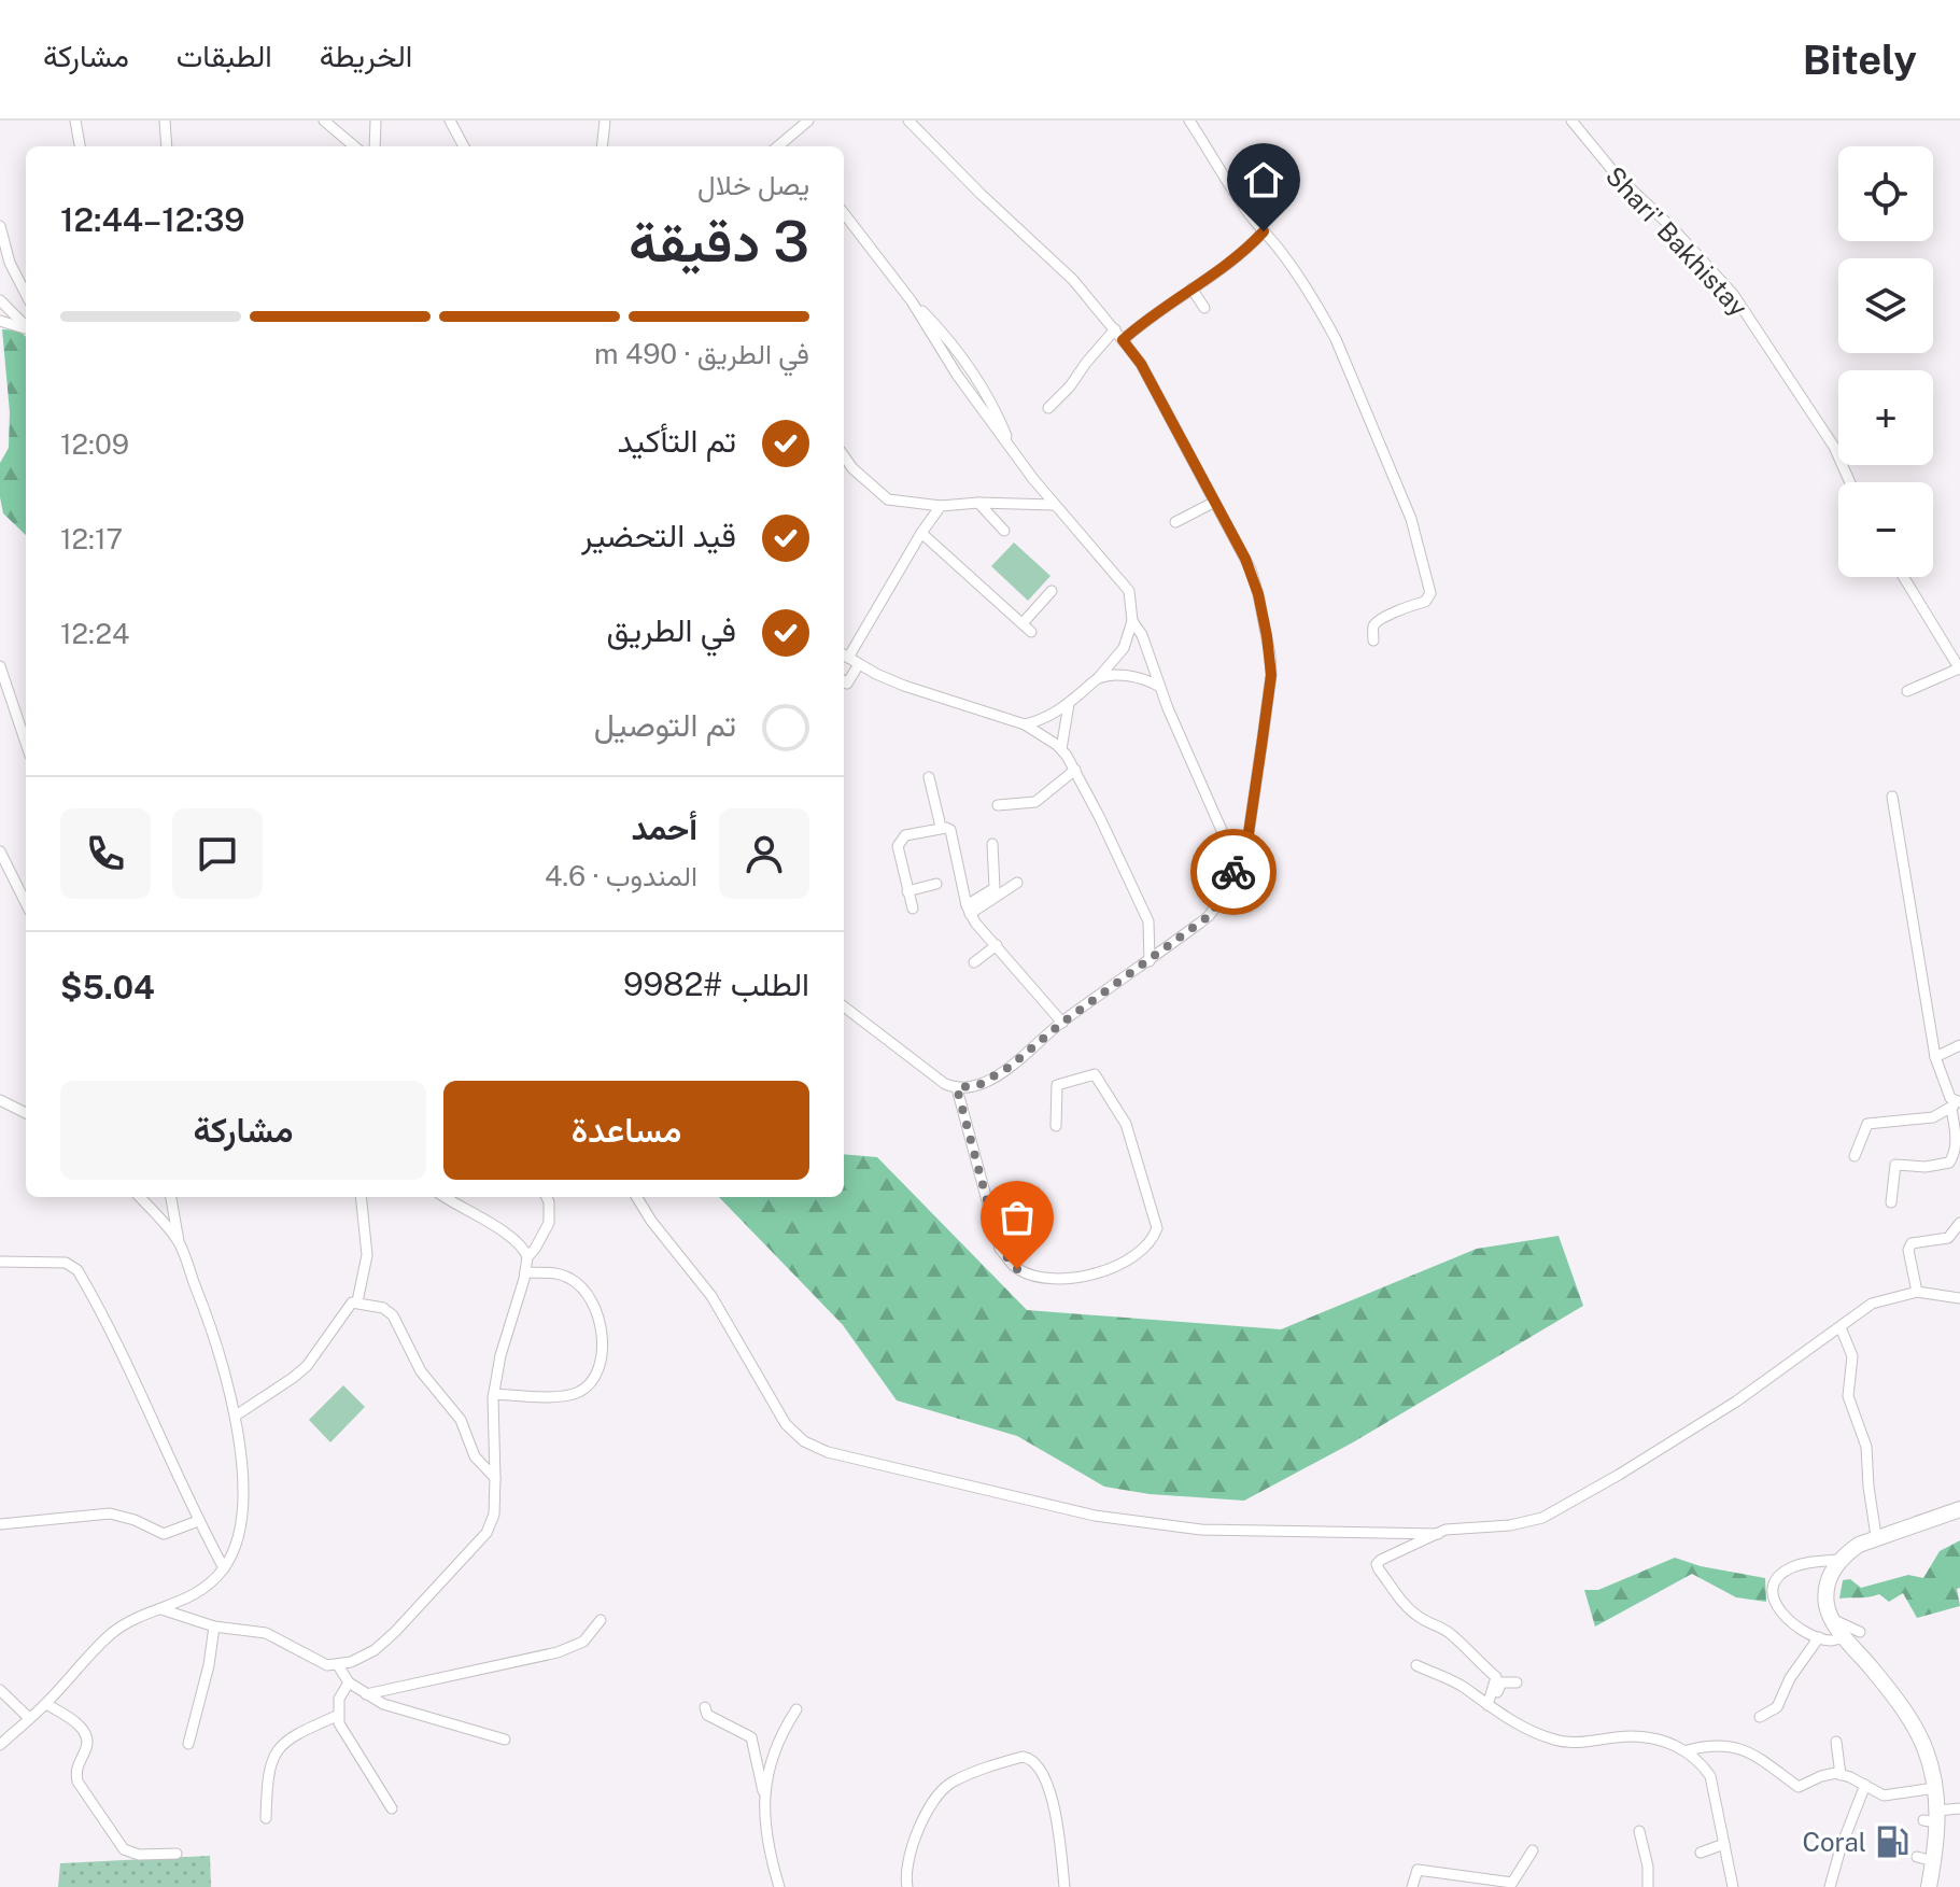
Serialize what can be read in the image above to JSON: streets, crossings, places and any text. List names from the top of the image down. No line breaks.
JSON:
{"streets":{"street":["Shari' Bakhistay"]},"places":{"fuel station":["Coral"]},"page":{"header":"Bitely","nav":["الخريطة","الطبقات","مشاركة"],"map_buttons":["+","−"],"heading":["3 دقيقة","يصل خلال","12:39–12:44"],"panel":["أحمد","المندوب · 4.6","الطلب #9982","$5.04"],"bar":"في الطريق · 490 m","list":[["تم التأكيد","12:09"],["قيد التحضير","12:17"],["في الطريق","12:24"],"تم التوصيل"],"buttons":["مساعدة","مشاركة"]}}
